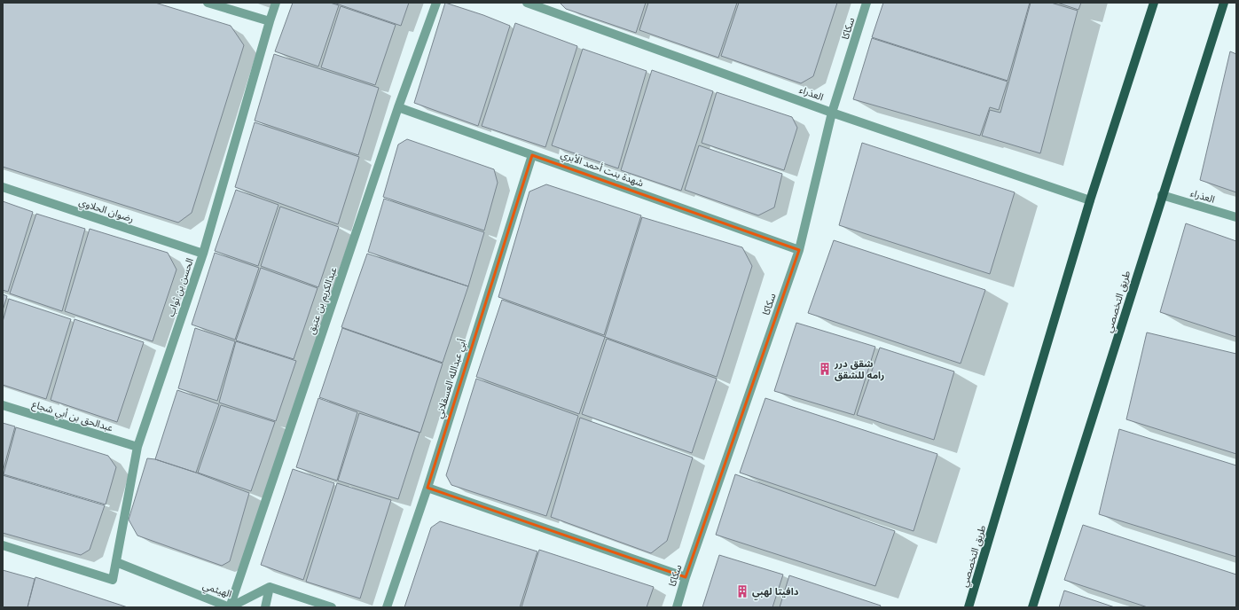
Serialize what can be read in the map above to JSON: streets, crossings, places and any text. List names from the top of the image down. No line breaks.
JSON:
{"streets":{"main road":["طريق التخصصي"],"street":["سكاكا","العذراء","شهدة بنت أحمد الأبري","رضوان الحلاوي","الحسن بن ثواب","عبدالكريم بن عتيق","أبي عبدالله العسقلاني","عبدالحق بن أبي شجاع","الهيثمي"]},"crossings":[["سكاكا","العذراء"],["سكاكا","شهدة بنت أحمد الأبري"],["العذراء","طريق التخصصي"],["شهدة بنت أحمد الأبري","عبدالكريم بن عتيق"],["شهدة بنت أحمد الأبري","أبي عبدالله العسقلاني"],["رضوان الحلاوي","الحسن بن ثواب"],["الحسن بن ثواب","عبدالحق بن أبي شجاع"],["الحسن بن ثواب","الهيثمي"],["عبدالكريم بن عتيق","الهيثمي"]],"places":{"building":["شقق درر رامه للشقق","دافيتا لهبي"]}}
